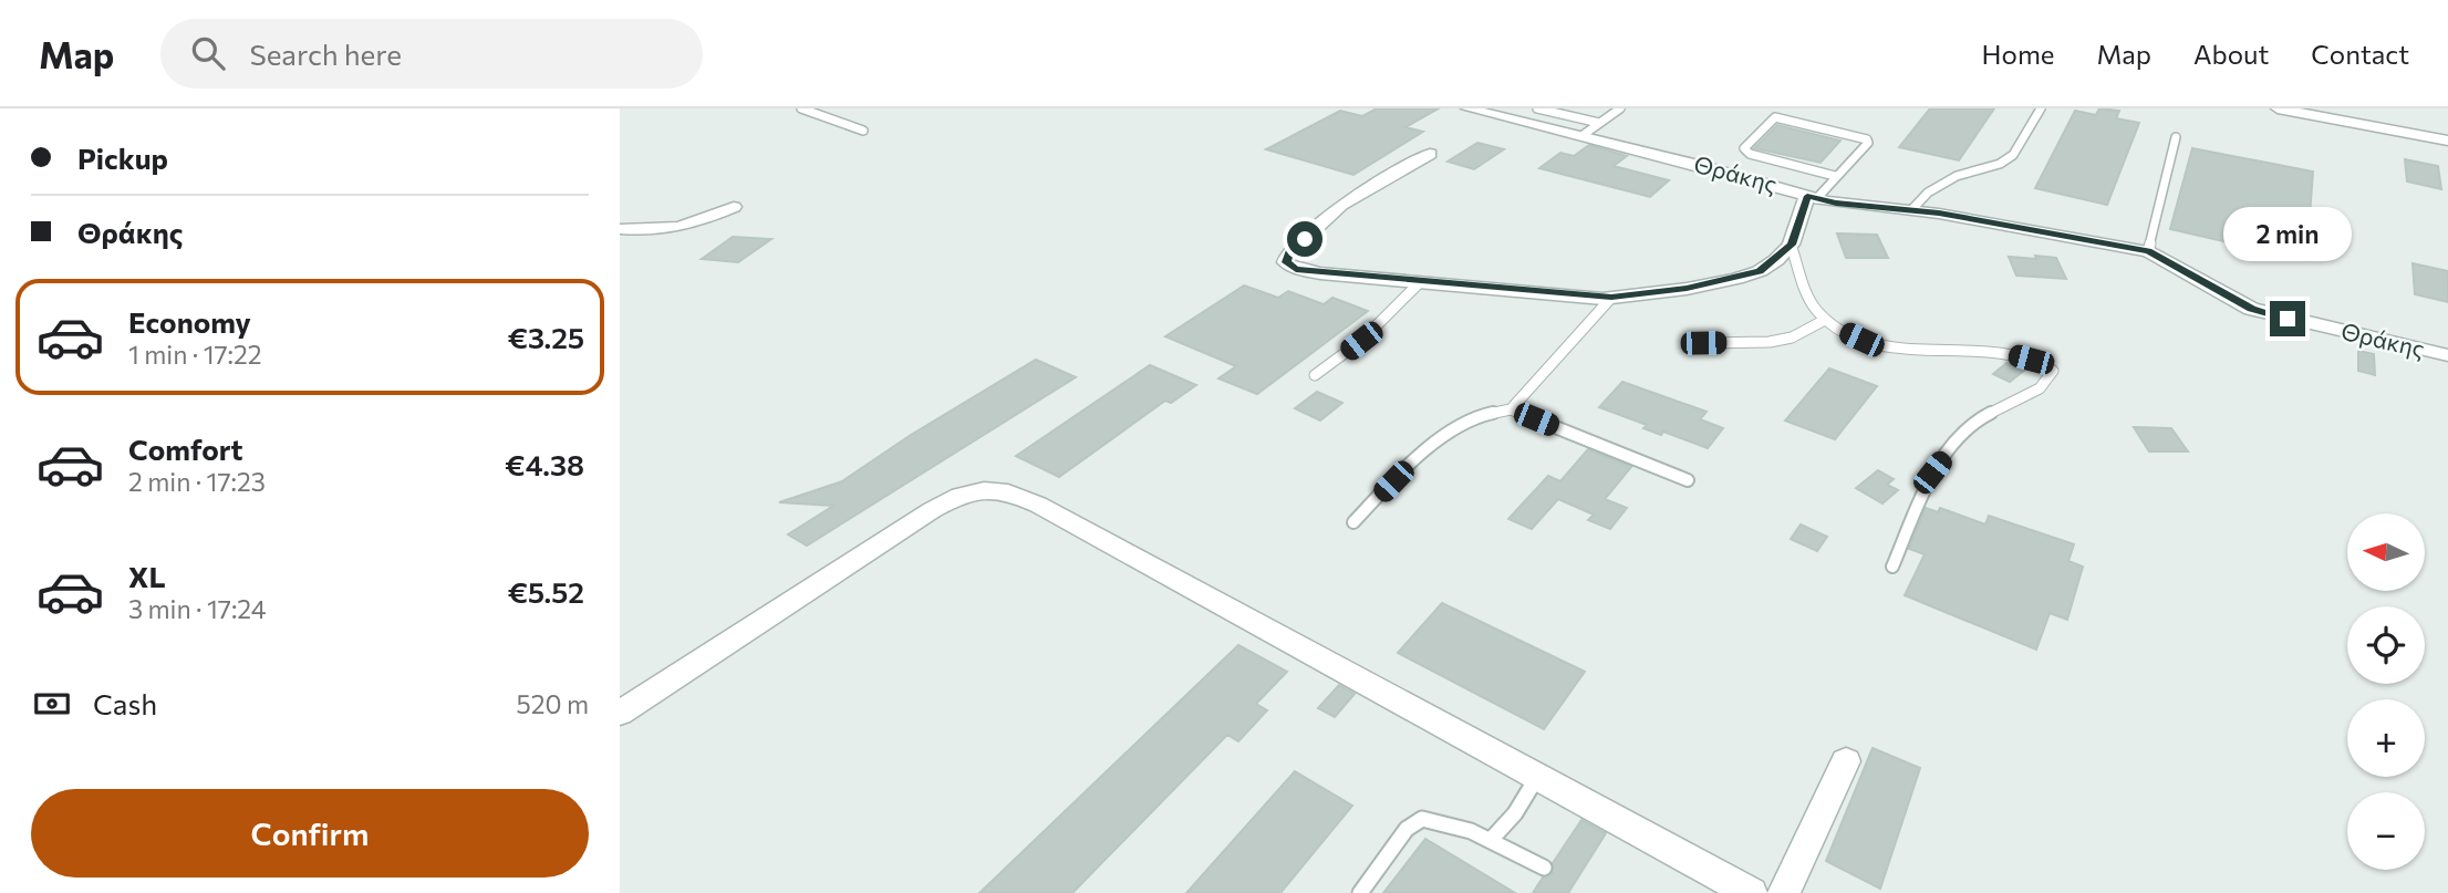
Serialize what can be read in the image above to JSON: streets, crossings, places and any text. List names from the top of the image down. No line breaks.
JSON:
{"streets":{"street":["Θράκης"]},"north":"left","page":{"header":"Map","search":"Search here","nav":["Home","Map","About","Contact"],"banner":["Pickup","Θράκης"],"bubble":"2 min","list":[{"name":"Economy","note":"1 min · 17:22","value":"€3.25"},{"name":"Comfort","note":"2 min · 17:23","value":"€4.38"},{"name":"XL","note":"3 min · 17:24","value":"€5.52"}],"map_buttons":["+","−"],"pay":["Cash","520 m"],"buttons":"Confirm"}}
